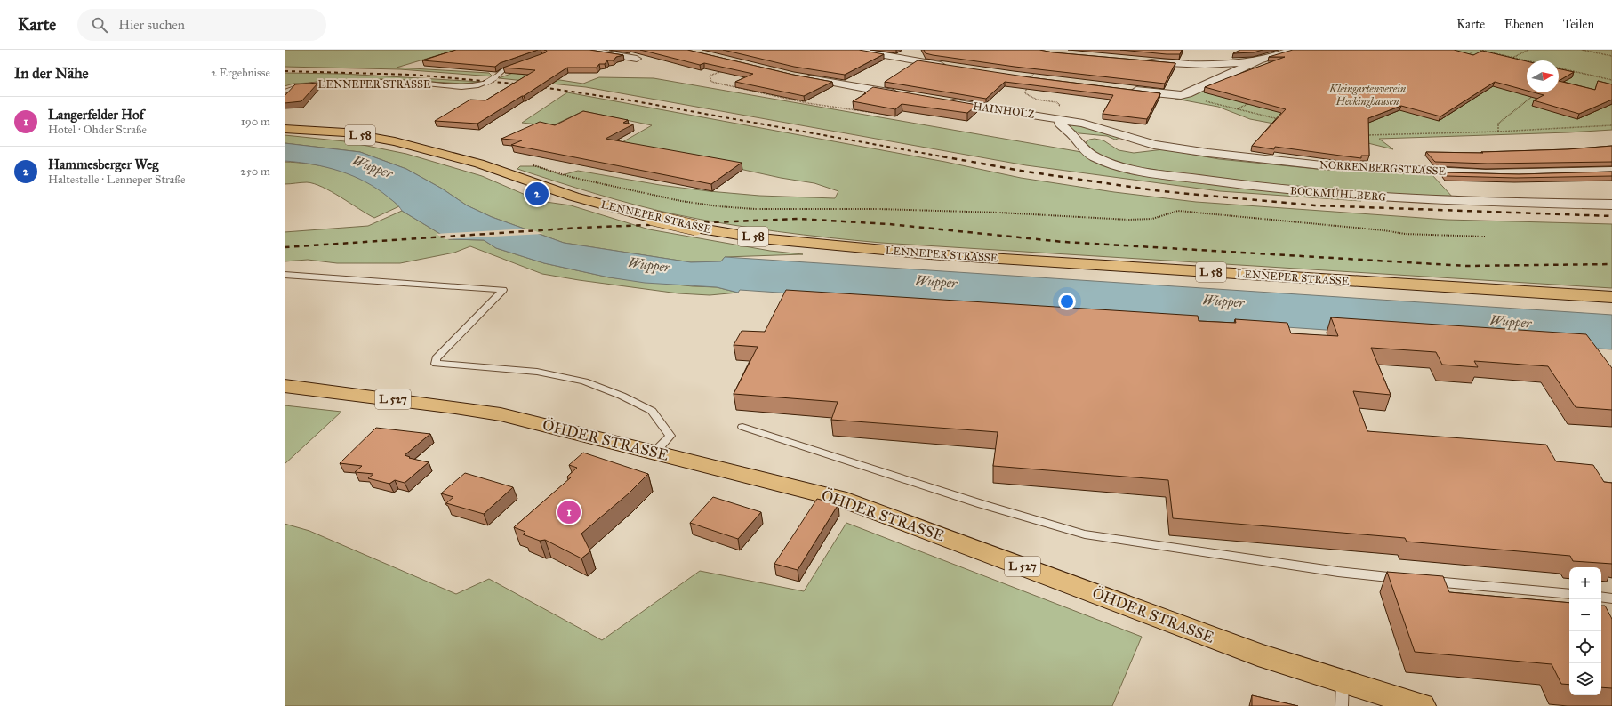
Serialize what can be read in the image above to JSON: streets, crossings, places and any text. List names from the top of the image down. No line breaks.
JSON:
{"streets":{"main road":["LENNEPER STRASSE","L 58","L 527","ÖHDER STRASSE"],"street":["HAINHOLZ","NORRENBERGSTRASSE","BOCKMÜHLBERG"]},"crossings":[["HAINHOLZ","NORRENBERGSTRASSE"],["HAINHOLZ","BOCKMÜHLBERG"],["NORRENBERGSTRASSE","BOCKMÜHLBERG"]],"water":["Wupper"],"parks":["Kleingartenverein Heckinghausen"],"north":"right","page":{"header":"Karte","search":"Hier suchen","nav":["Karte","Ebenen","Teilen"],"heading":["In der Nähe","2 Ergebnisse"],"list":[{"mark":"1","name":"Langerfelder Hof","note":"Hotel · Öhder Straße","value":"190 m"},{"mark":"2","name":"Hammesberger Weg","note":"Haltestelle · Lenneper Straße","value":"250 m"}],"pins":["2","1"],"map_buttons":["+","−"]}}
